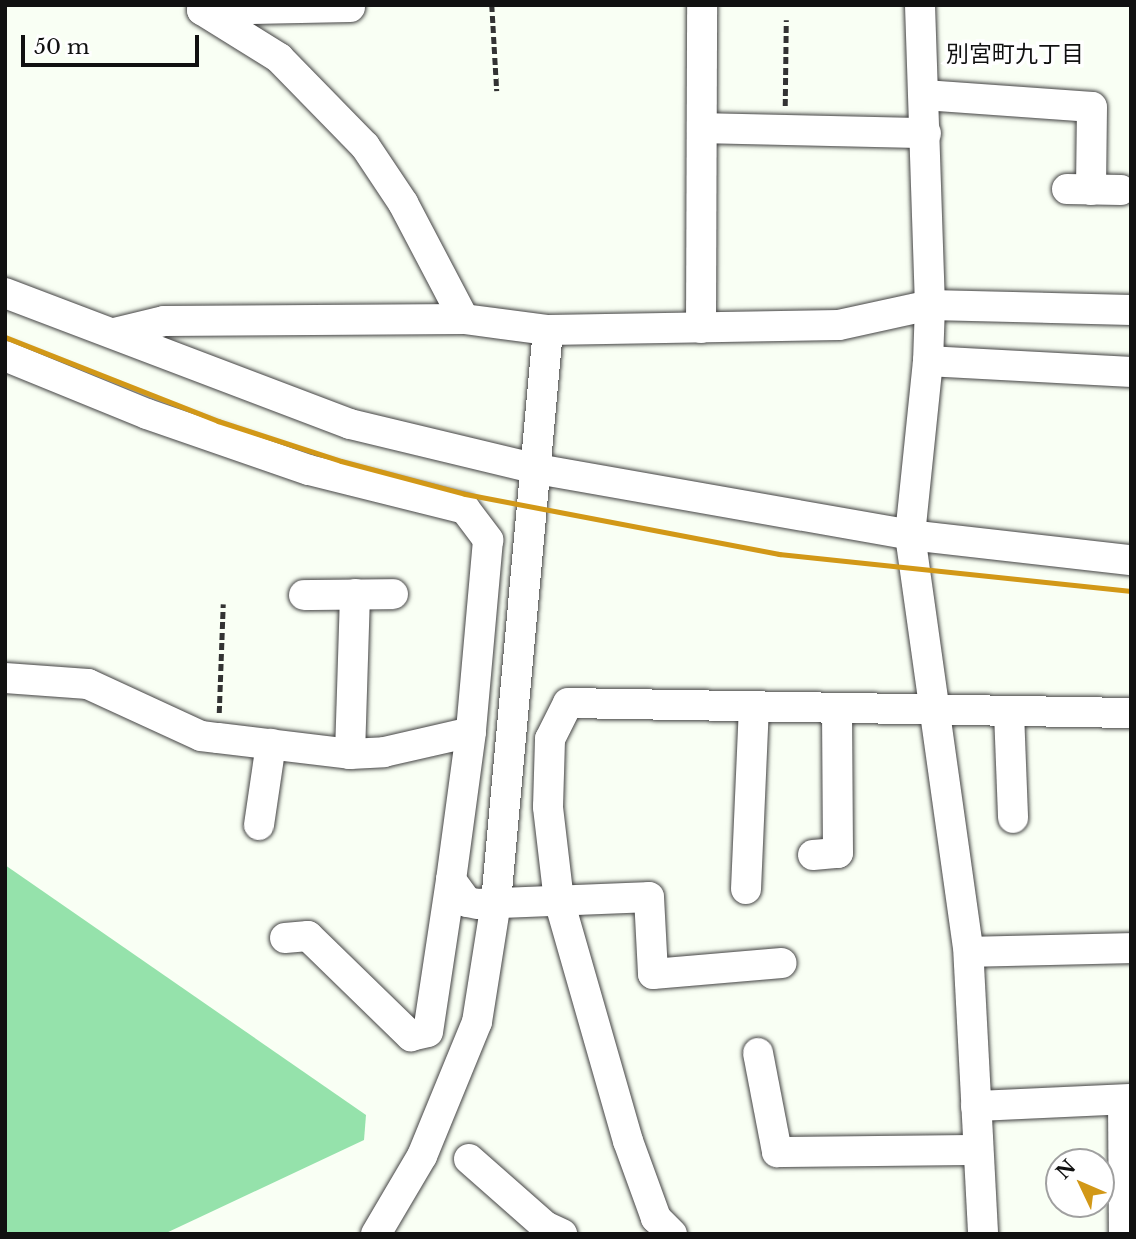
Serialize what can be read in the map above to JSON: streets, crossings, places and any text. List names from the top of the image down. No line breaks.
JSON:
{"districts":["別宮町九丁目"],"scale_bar":"50 m","north":"top left"}
